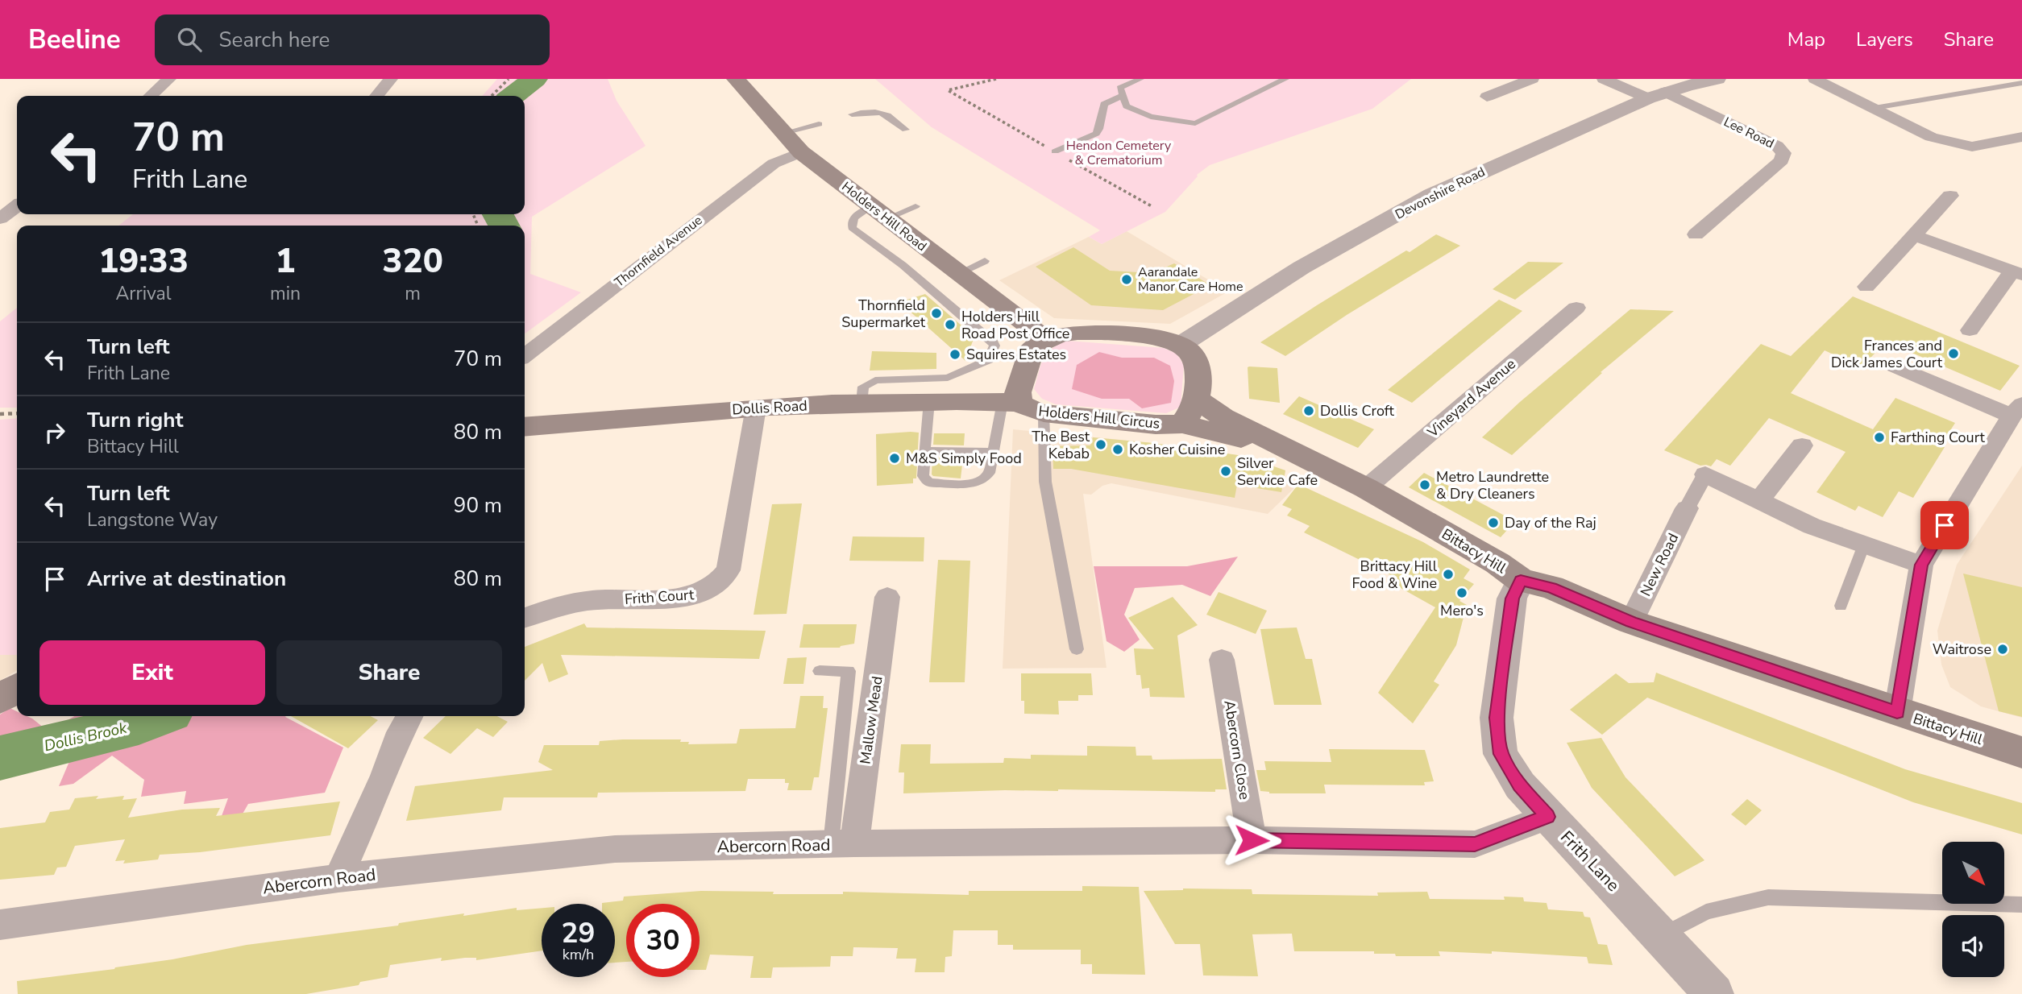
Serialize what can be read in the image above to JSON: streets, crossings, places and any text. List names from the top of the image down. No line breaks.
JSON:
{"streets":{"main road":["Holders Hill Road","Dollis Road","Holders Hill Circus","Bittacy Hill"],"street":["Lee Road","Devonshire Road","Thornfield Avenue","Vineyard Avenue","New Road","Frith Court","Mallow Mead","Abercorn Close","Abercorn Road","Frith Lane"]},"crossings":[["Lee Road","Devonshire Road"],["Holders Hill Road","Thornfield Avenue"],["Holders Hill Road","Holders Hill Circus"],["Vineyard Avenue","Bittacy Hill"],["Dollis Road","Holders Hill Circus"],["Dollis Road","Frith Court"],["Holders Hill Circus","Bittacy Hill"],["Bittacy Hill","New Road"],["Bittacy Hill","Frith Lane"],["Mallow Mead","Abercorn Road"],["Abercorn Close","Abercorn Road"],["Abercorn Road","Frith Lane"]],"water":["Dollis Brook"],"parks":["Hendon Cemetery & Crematorium"],"places":["Aarandale Manor Care Home","Thornfield Supermarket","Holders Hill Road Post Office","Frances and Dick James Court","Squires Estates","Dollis Croft","Farthing Court","The Best Kebab","Kosher Cuisine","M&S Simply Food","Silver Service Cafe","Metro Laundrette & Dry Cleaners","Day of the Raj","Brittacy Hill Food & Wine","Mero's","Waitrose"],"north":"bottom right","page":{"header":"Beeline","search":"Search here","nav":["Map","Layers","Share"],"turn":["70 m","Frith Lane"],"eta":["19:33","Arrival","1","min","320","m"],"list":[{"name":"Turn left","note":"Frith Lane","value":"70 m"},{"name":"Turn right","note":"Bittacy Hill","value":"80 m"},{"name":"Turn left","note":"Langstone Way","value":"90 m"},{"name":"Arrive at destination","value":"80 m"}],"buttons":["Exit","Share"],"speed":"29 km/h","limit":"30"}}
